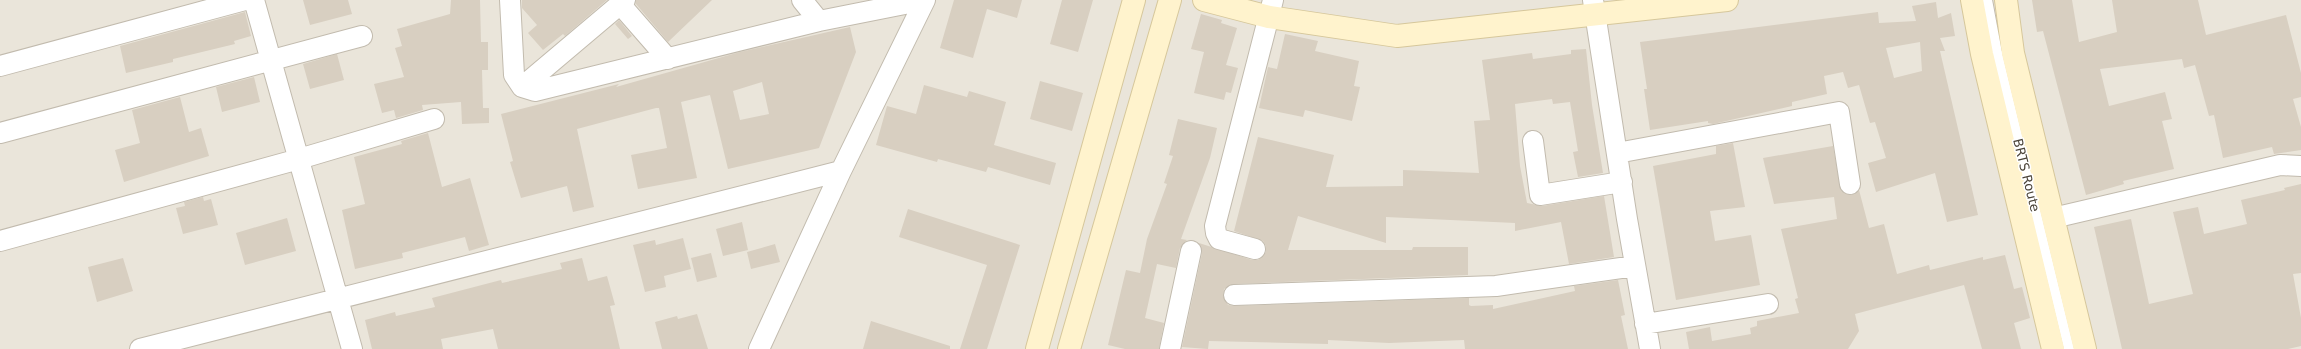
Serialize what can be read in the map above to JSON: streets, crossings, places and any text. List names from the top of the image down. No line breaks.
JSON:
{"streets":{"lane":["BRTS Route"]}}
